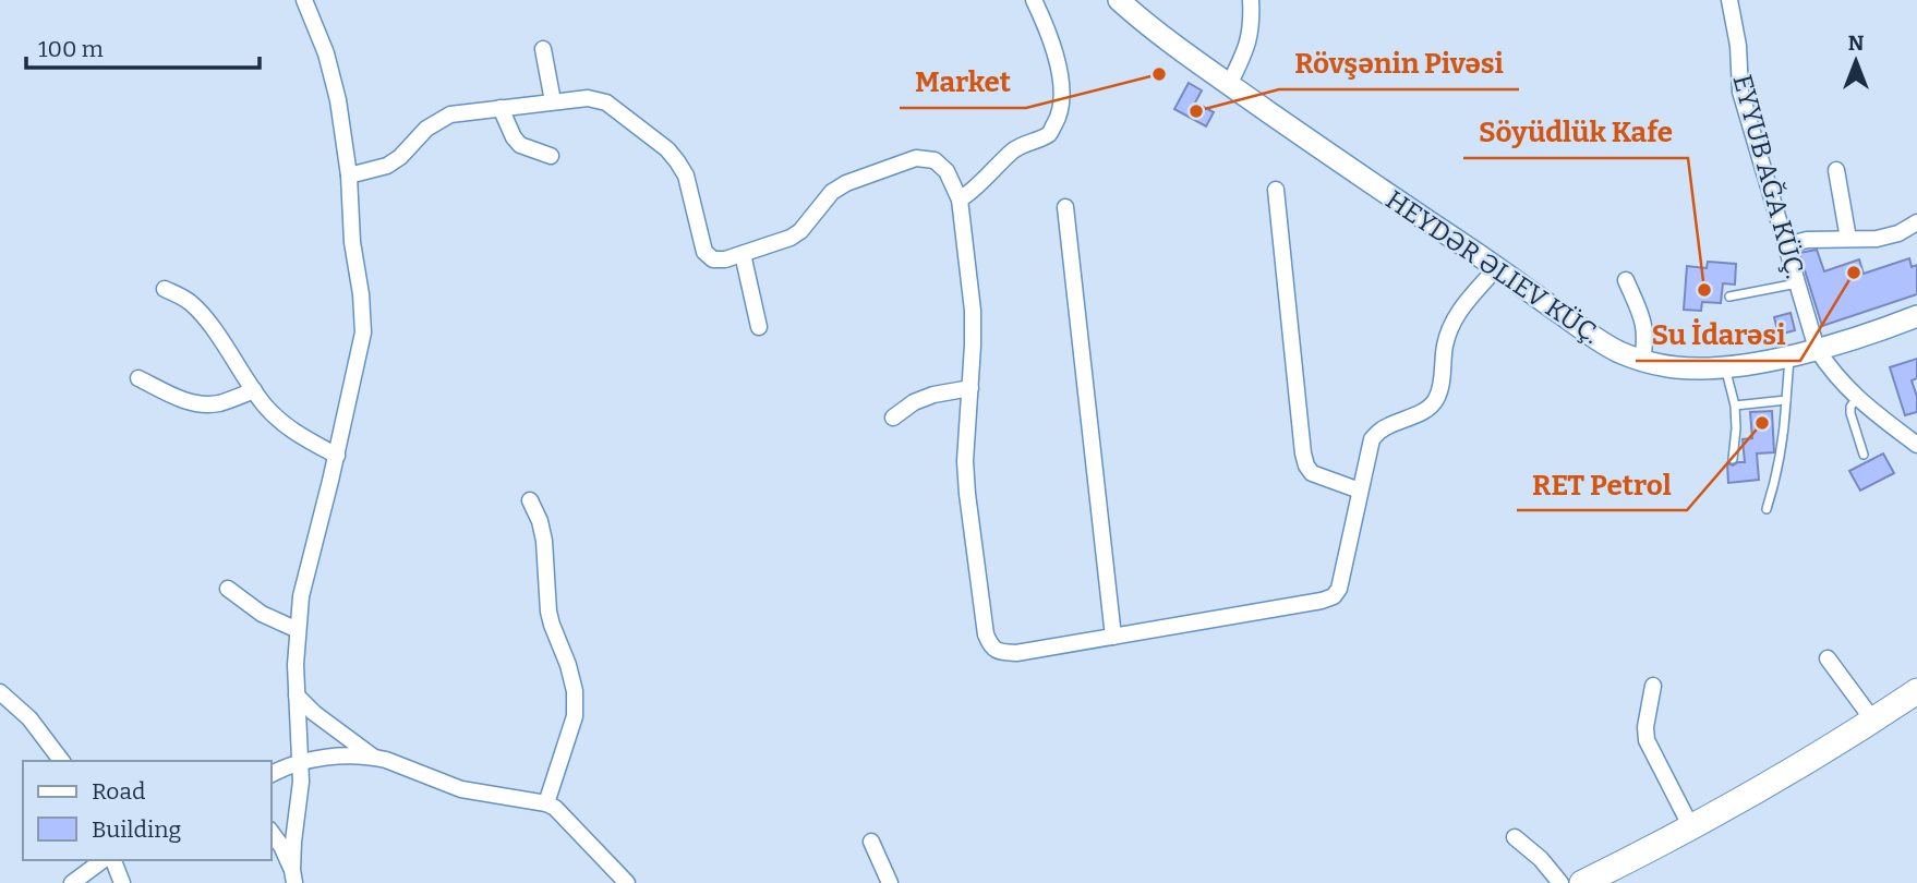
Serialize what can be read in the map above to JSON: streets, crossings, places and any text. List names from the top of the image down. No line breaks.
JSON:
{"streets":{"main road":["HEYDƏR ƏLIEV KÜÇ."],"street":["EYYUB AĞA KÜÇ."]},"crossings":[["EYYUB AĞA KÜÇ.","HEYDƏR ƏLIEV KÜÇ."]],"places":["Market","Rövşənin Pivəsi","Su İdarəsi","Söyüdlük Kafe","RET Petrol"],"legend":["Road","Building"],"scale_bar":"100 m","north":"top"}
